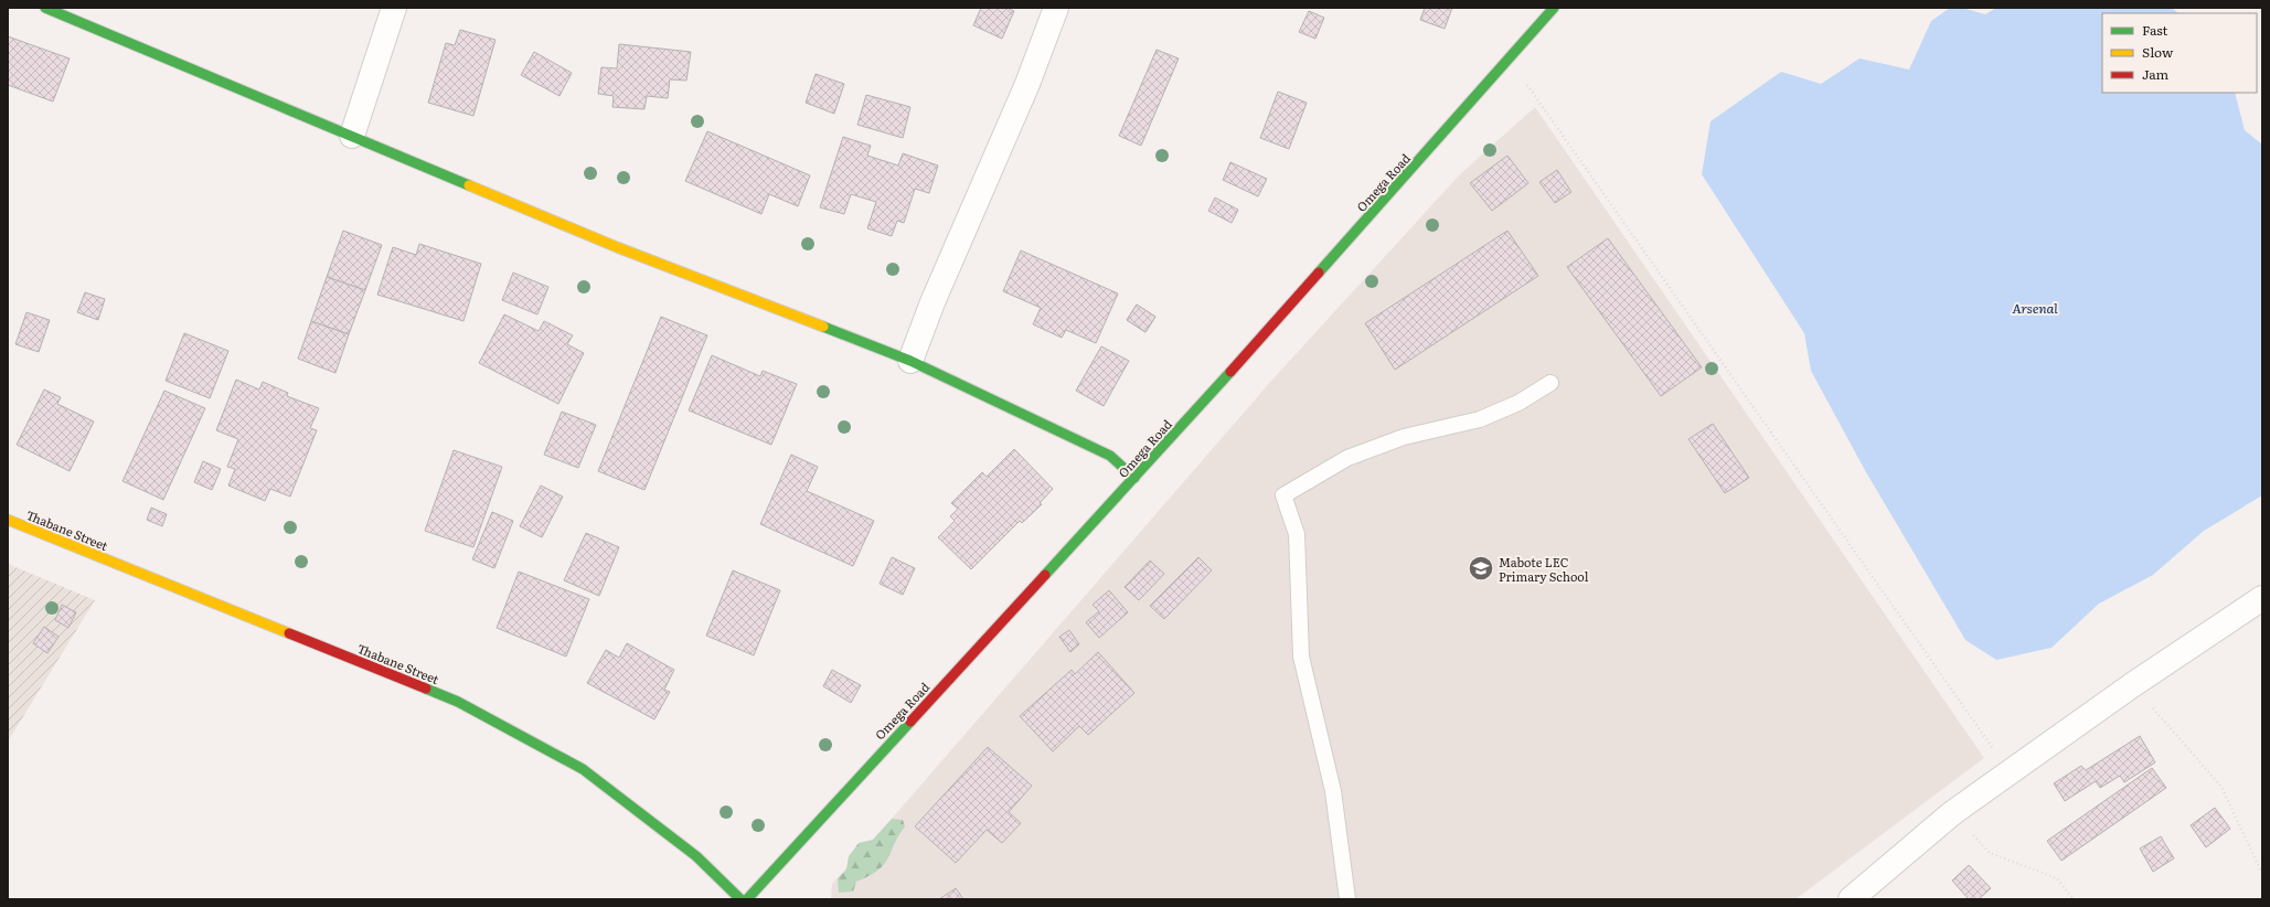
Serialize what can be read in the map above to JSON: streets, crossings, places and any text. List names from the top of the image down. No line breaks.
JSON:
{"streets":{"street":["Omega Road","Thabane Street"]},"water":["Arsenal"],"places":{"school or university":["Mabote LEC Primary School"]},"legend":["Fast","Slow","Jam"]}
